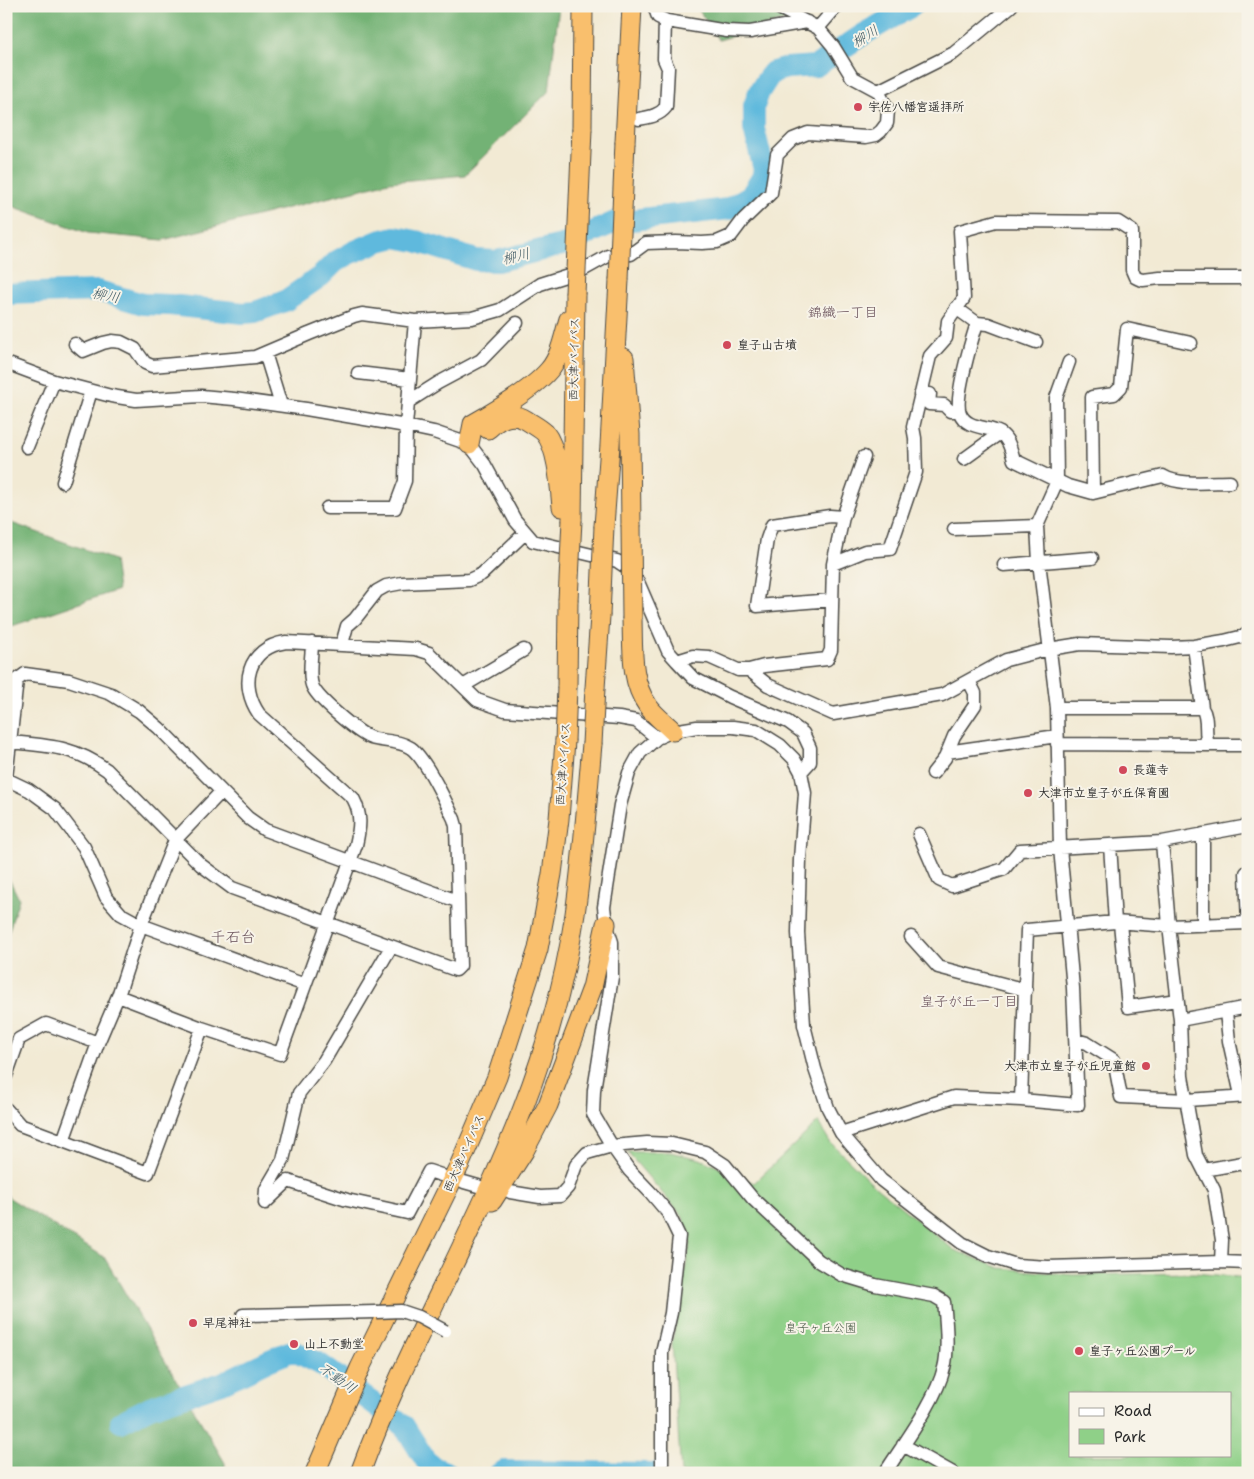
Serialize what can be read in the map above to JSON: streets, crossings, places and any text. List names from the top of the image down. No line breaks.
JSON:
{"streets":{"highway":["西大津バイパス"]},"districts":["錦織一丁目","千石台","皇子が丘一丁目"],"water":["柳川","不動川"],"parks":["皇子ヶ丘公園"],"places":["宇佐八幡宮遥拝所","皇子山古墳","長蓮寺","大津市立皇子が丘保育園","大津市立皇子が丘児童館","早尾神社","山上不動堂","皇子ヶ丘公園プール"],"legend":["Road","Park"]}
